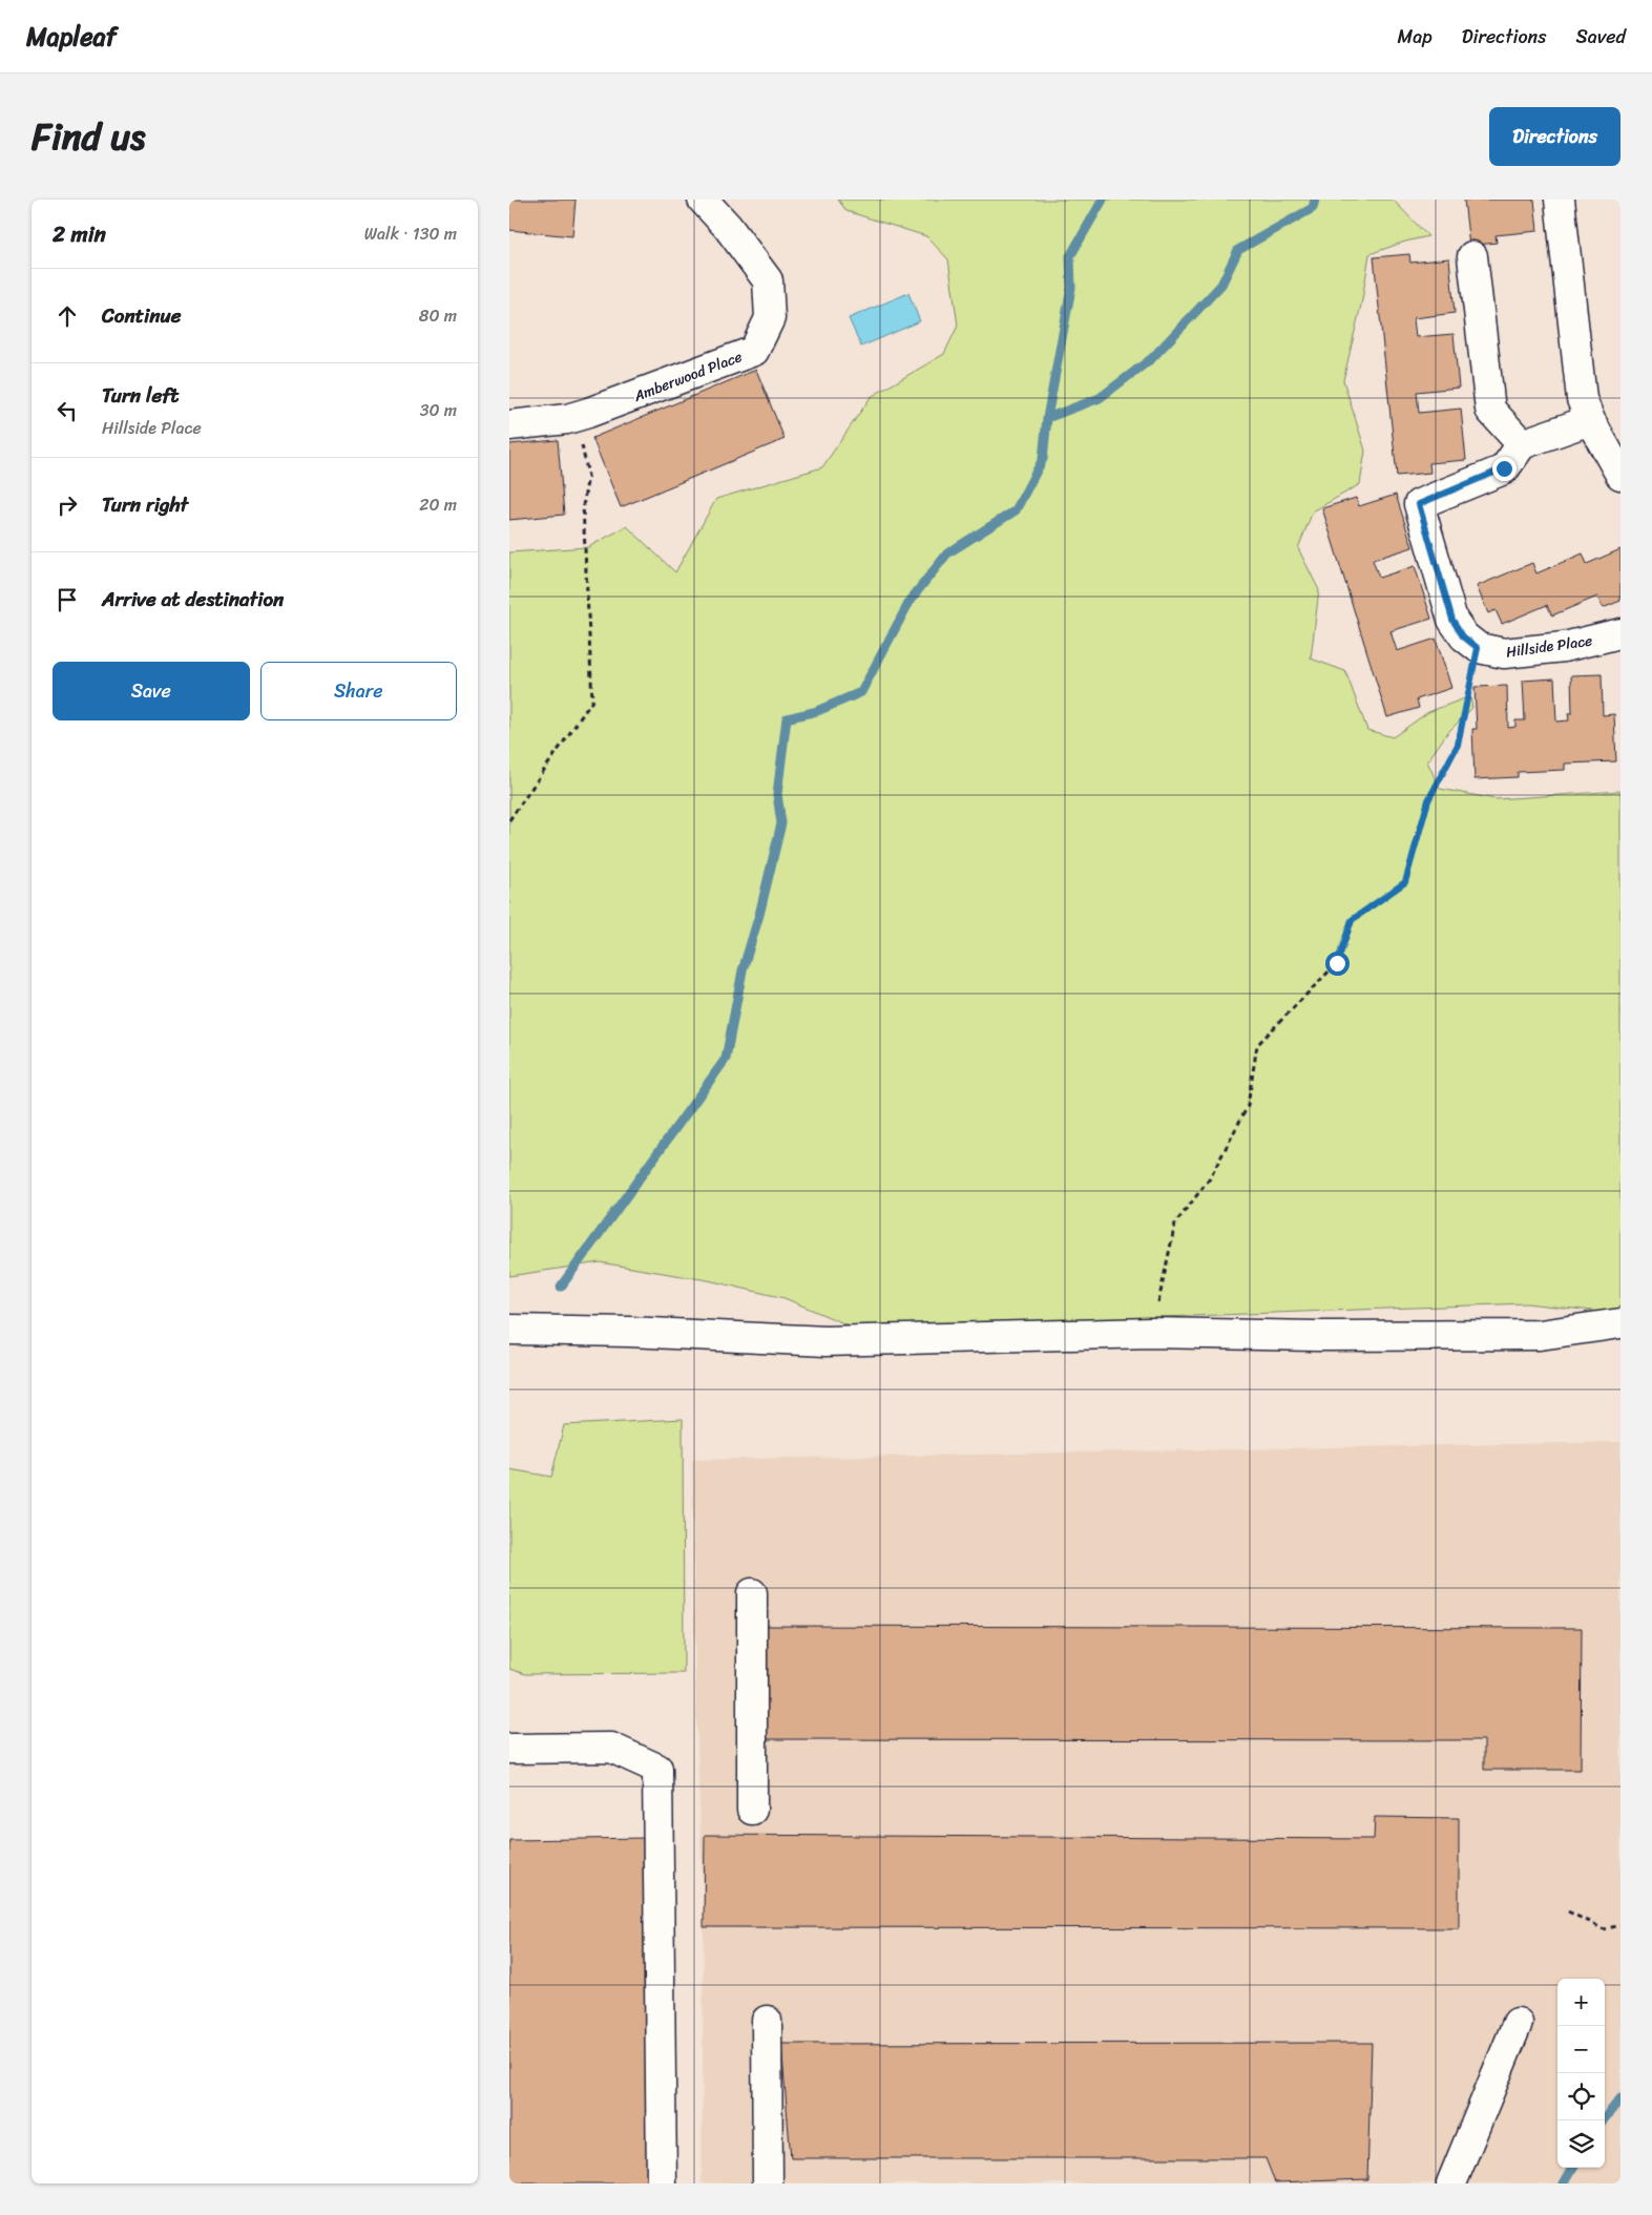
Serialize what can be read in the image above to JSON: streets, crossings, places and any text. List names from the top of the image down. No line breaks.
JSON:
{"streets":{"street":["Amberwood Place","Hillside Place"]},"page":{"header":"Mapleaf","nav":["Map","Directions","Saved"],"title":"Find us","buttons":["Directions",["Save","Share"]],"heading":["2 min","Walk · 130 m"],"list":[["Continue","80 m"],["Turn left","Hillside Place","30 m"],["Turn right","20 m"],"Arrive at destination"],"map_buttons":["+","−"]}}
